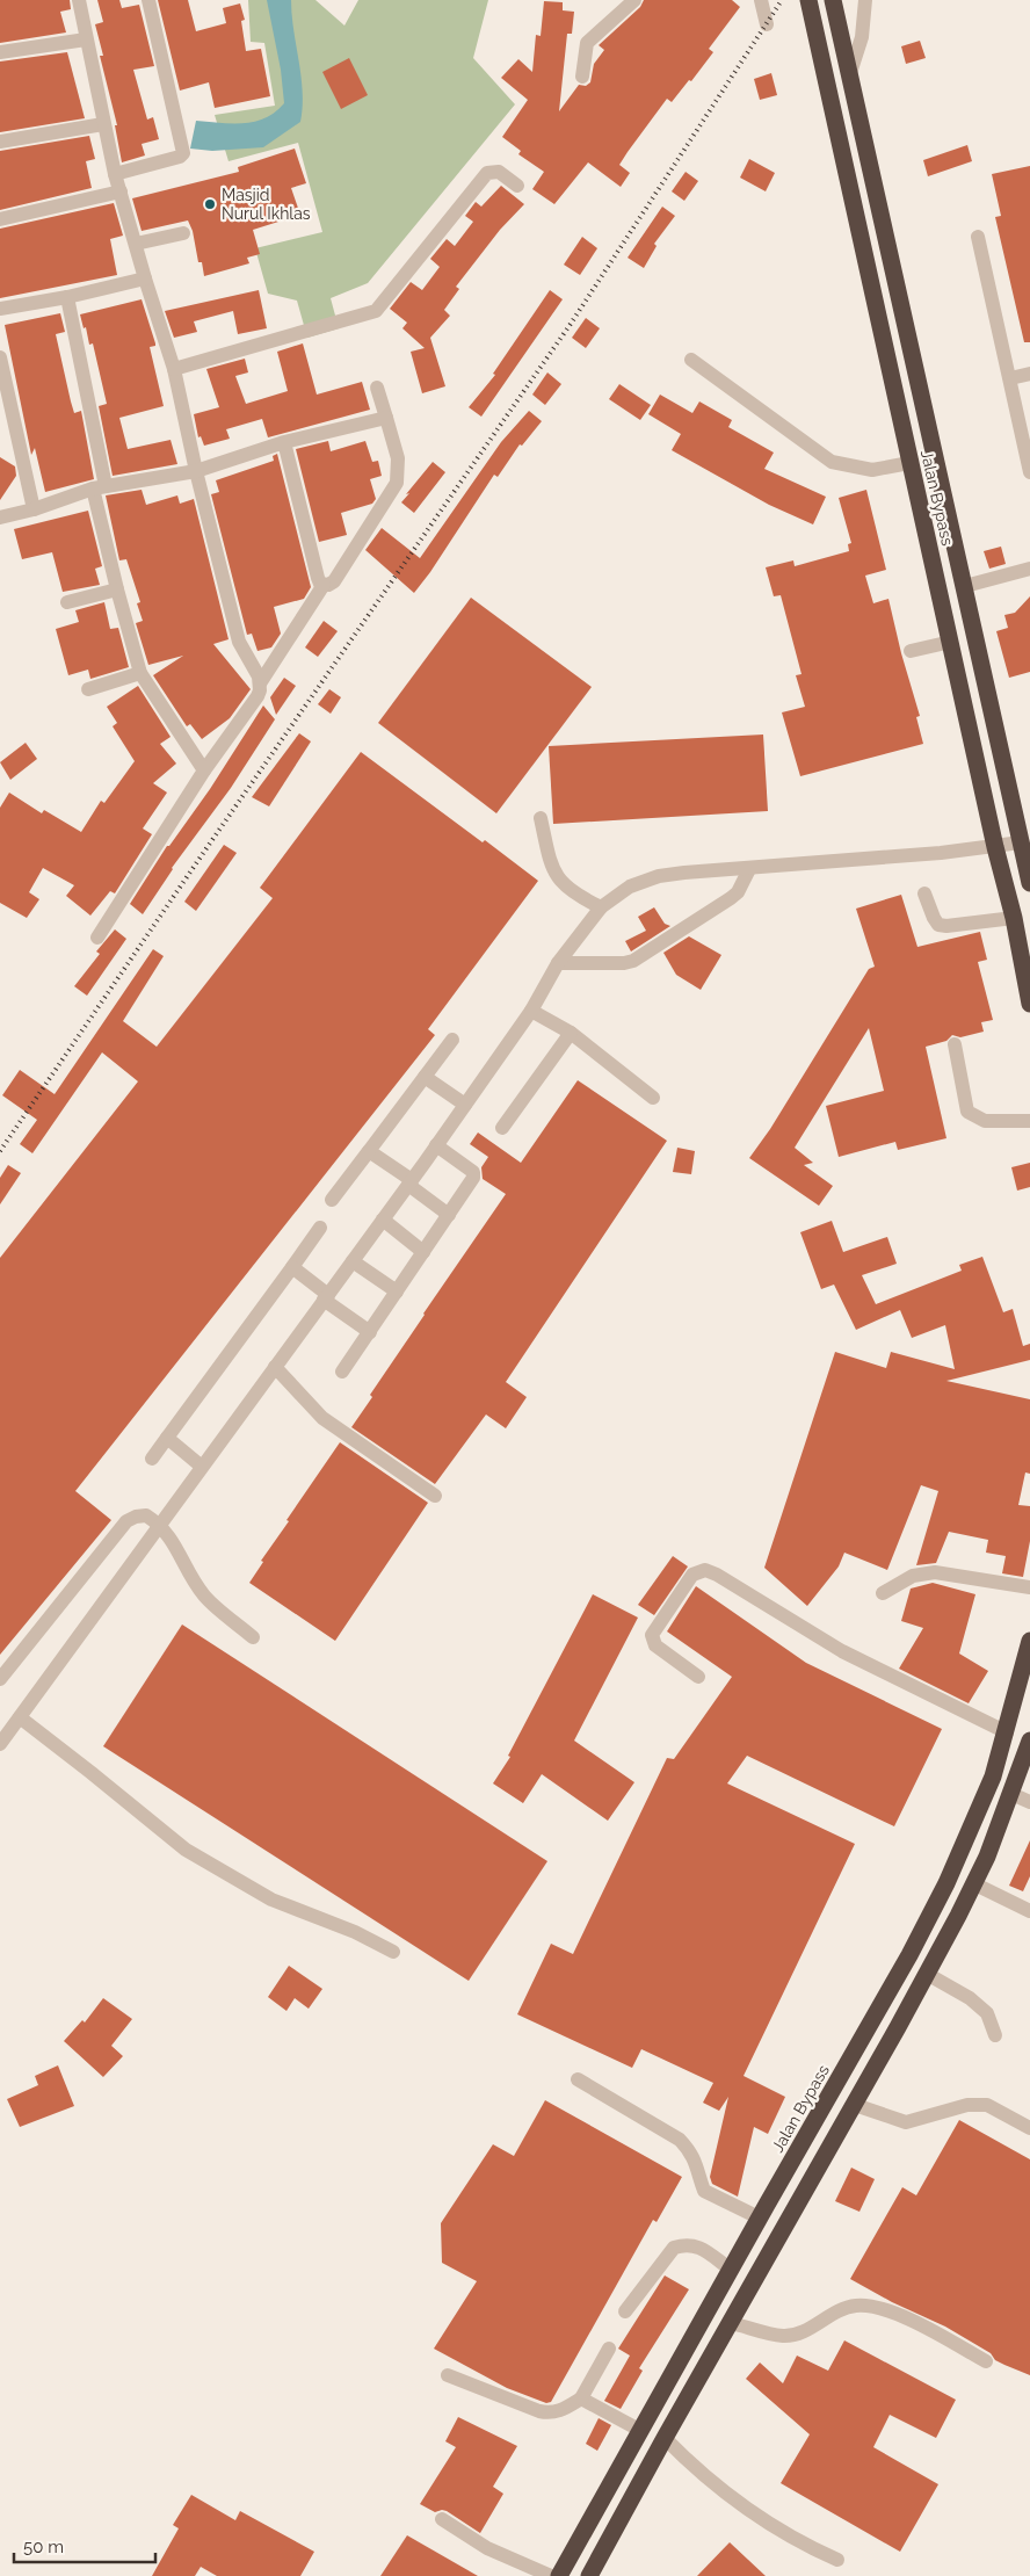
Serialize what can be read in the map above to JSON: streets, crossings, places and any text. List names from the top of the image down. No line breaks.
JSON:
{"streets":{"highway":["Jalan Bypass"]},"places":["Masjid Nurul Ikhlas"],"scale_bar":"50 m"}
